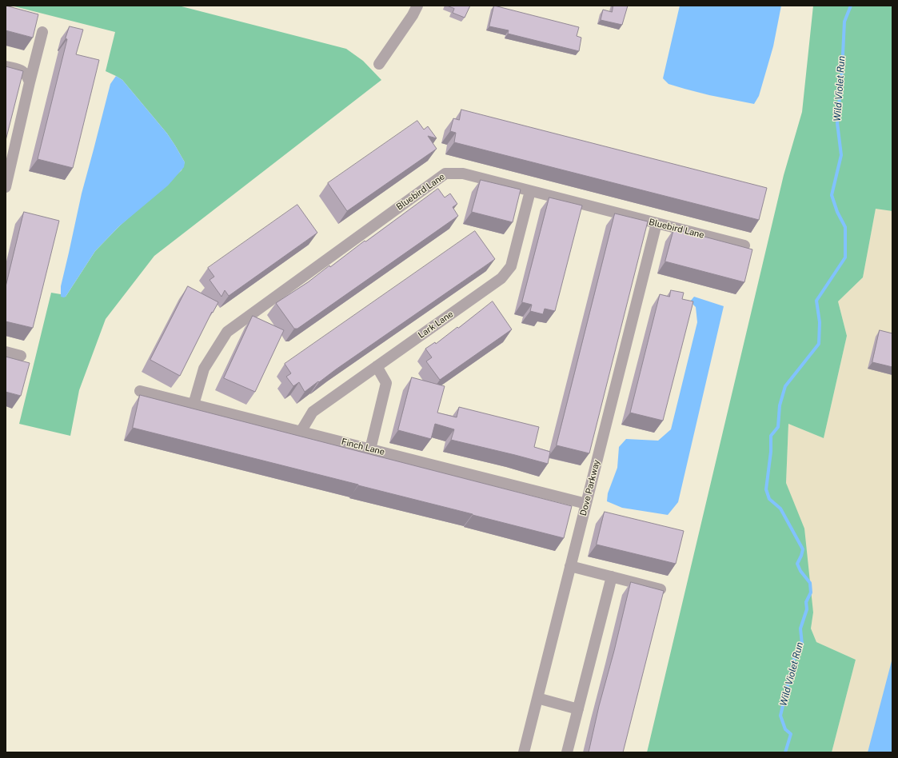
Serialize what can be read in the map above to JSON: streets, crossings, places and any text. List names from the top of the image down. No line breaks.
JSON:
{"streets":{"street":["Bluebird Lane","Lark Lane","Finch Lane","Dove Parkway"]},"crossings":[["Bluebird Lane","Lark Lane"],["Bluebird Lane","Finch Lane"],["Bluebird Lane","Dove Parkway"],["Lark Lane","Finch Lane"],["Finch Lane","Dove Parkway"]],"water":["Wild Violet Run"]}
